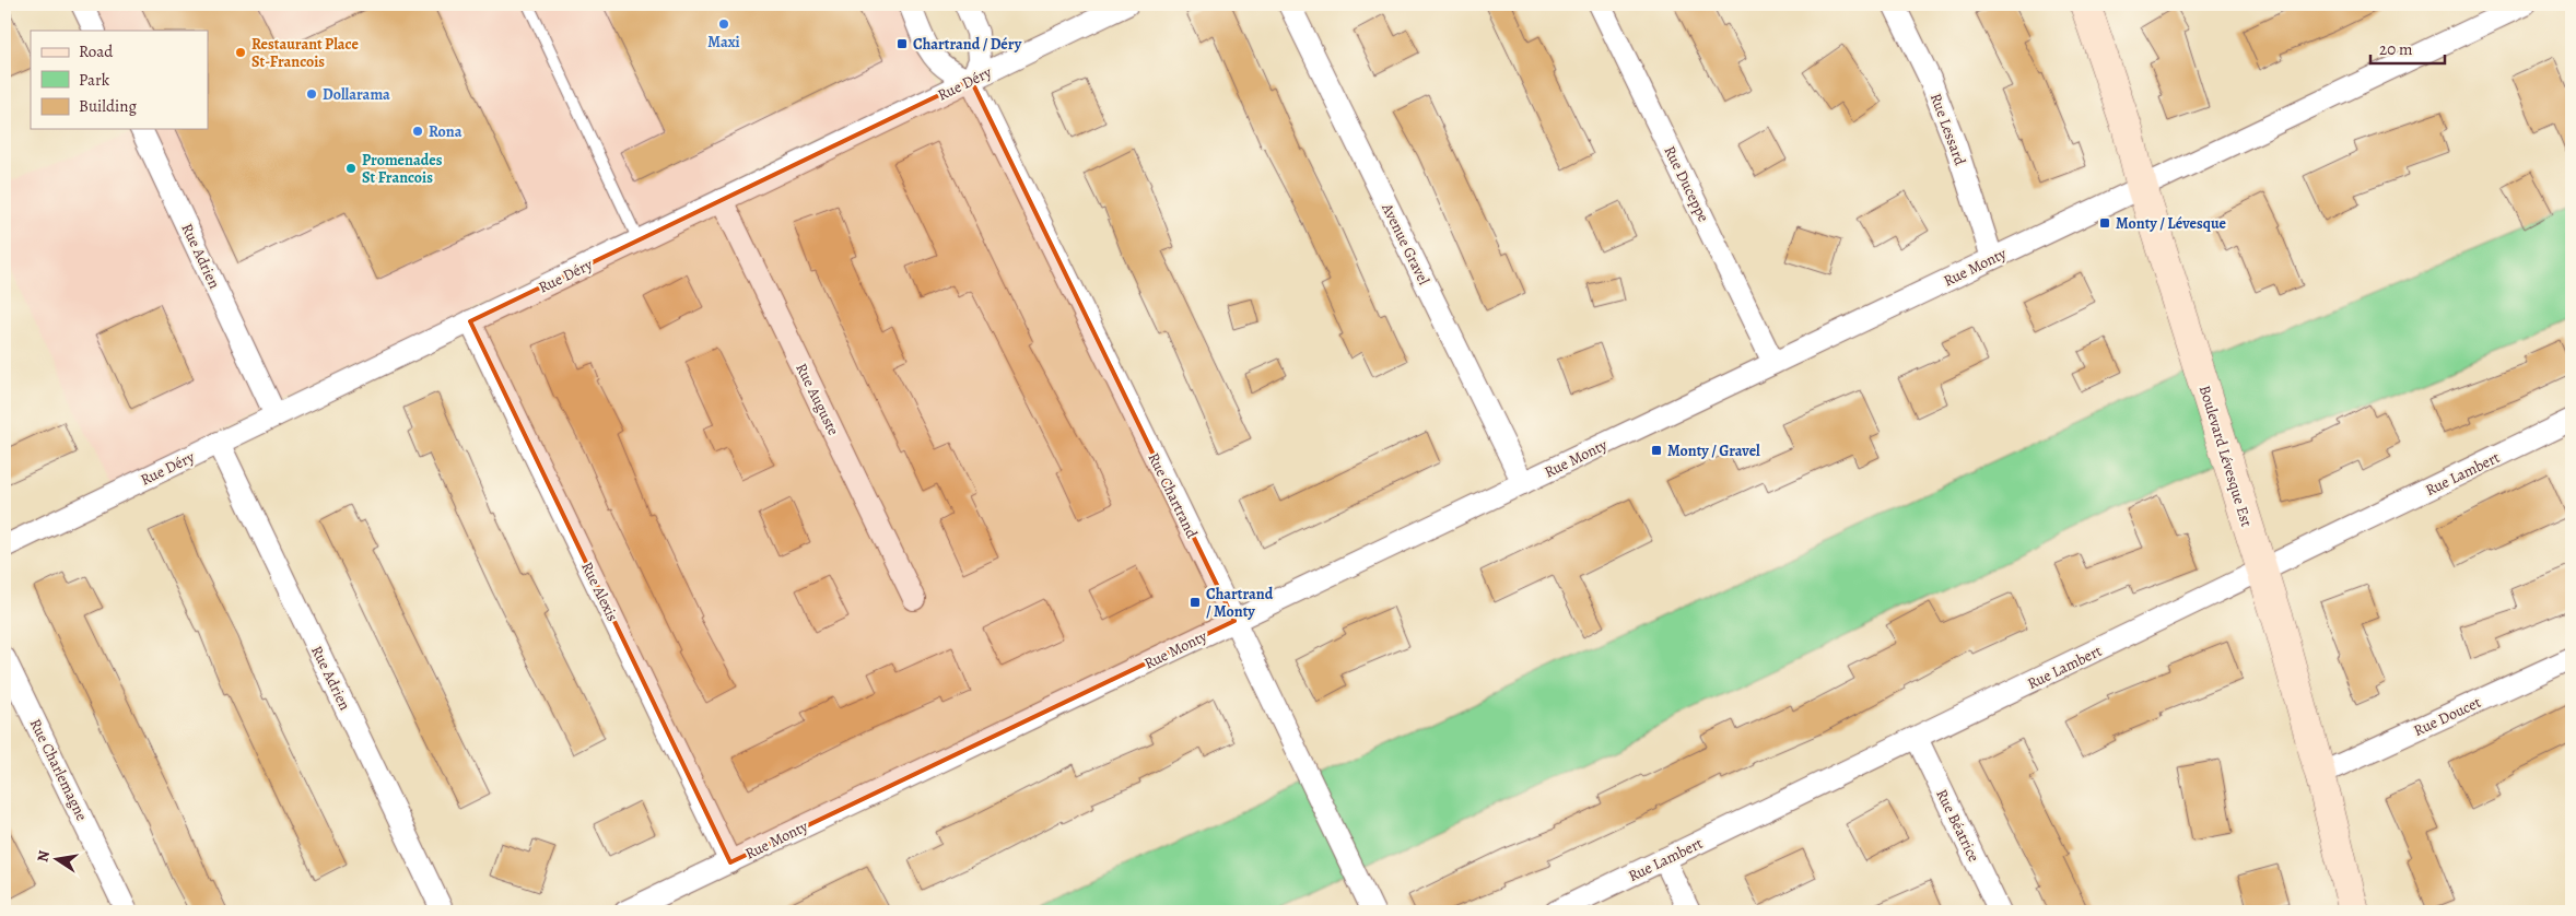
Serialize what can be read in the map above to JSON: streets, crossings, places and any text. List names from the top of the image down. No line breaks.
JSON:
{"streets":{"street":["Rue Déry","Rue Lessard","Rue Duceppe","Avenue Gravel","Rue Adrien","Rue Monty","Rue Auguste","Boulevard Lévesque Est","Rue Lambert","Rue Chartrand","Rue Alexis","Rue Doucet","Rue Charlemagne","Rue Béatrice"]},"crossings":[["Rue Déry","Rue Adrien"],["Rue Déry","Rue Auguste"],["Rue Déry","Rue Chartrand"],["Rue Déry","Rue Alexis"],["Rue Lessard","Rue Monty"],["Rue Duceppe","Rue Monty"],["Avenue Gravel","Rue Monty"],["Rue Monty","Boulevard Lévesque Est"],["Rue Monty","Rue Chartrand"],["Rue Monty","Rue Alexis"],["Boulevard Lévesque Est","Rue Lambert"],["Boulevard Lévesque Est","Rue Doucet"],["Rue Lambert","Rue Béatrice"]],"places":{"other":["Maxi","Restaurant Place St-Francois","Dollarama","Rona","Promenades St Francois"],"transit":["Chartrand / Déry","Monty / Lévesque","Monty / Gravel","Chartrand / Monty"]},"legend":["Road","Park","Building"],"scale_bar":"20 m","north":"left"}
